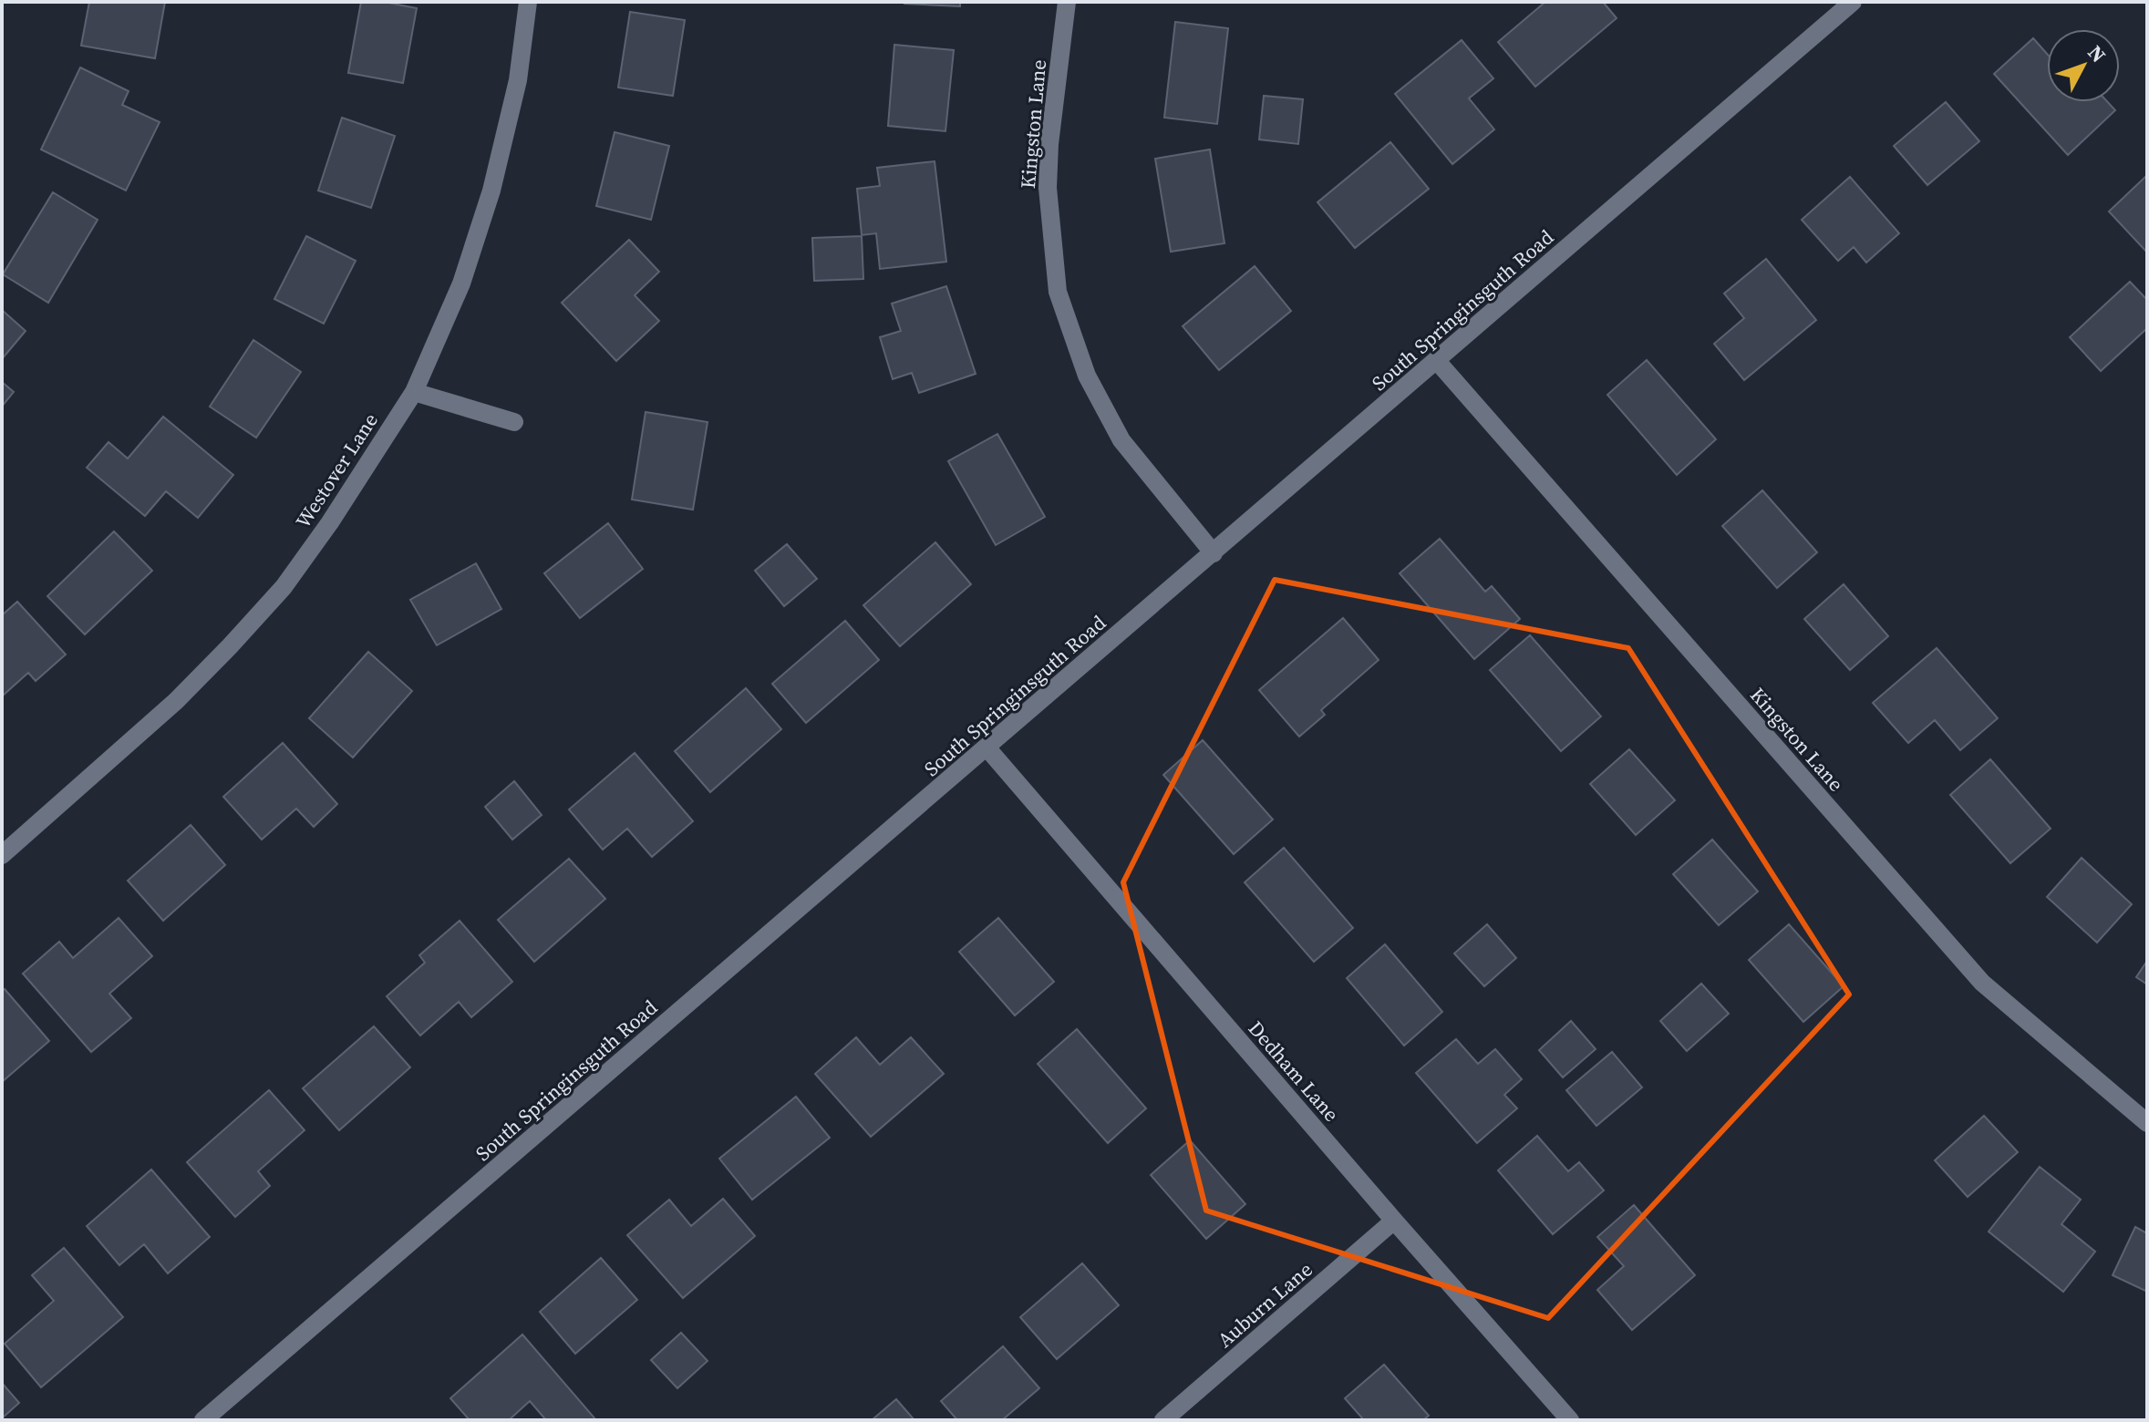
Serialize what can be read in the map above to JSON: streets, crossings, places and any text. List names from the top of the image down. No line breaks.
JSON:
{"streets":{"street":["Kingston Lane","South Springinsguth Road","Westover Lane","Dedham Lane","Auburn Lane"]},"crossings":[["Kingston Lane","South Springinsguth Road"],["South Springinsguth Road","Dedham Lane"],["Dedham Lane","Auburn Lane"]],"north":"top right"}
